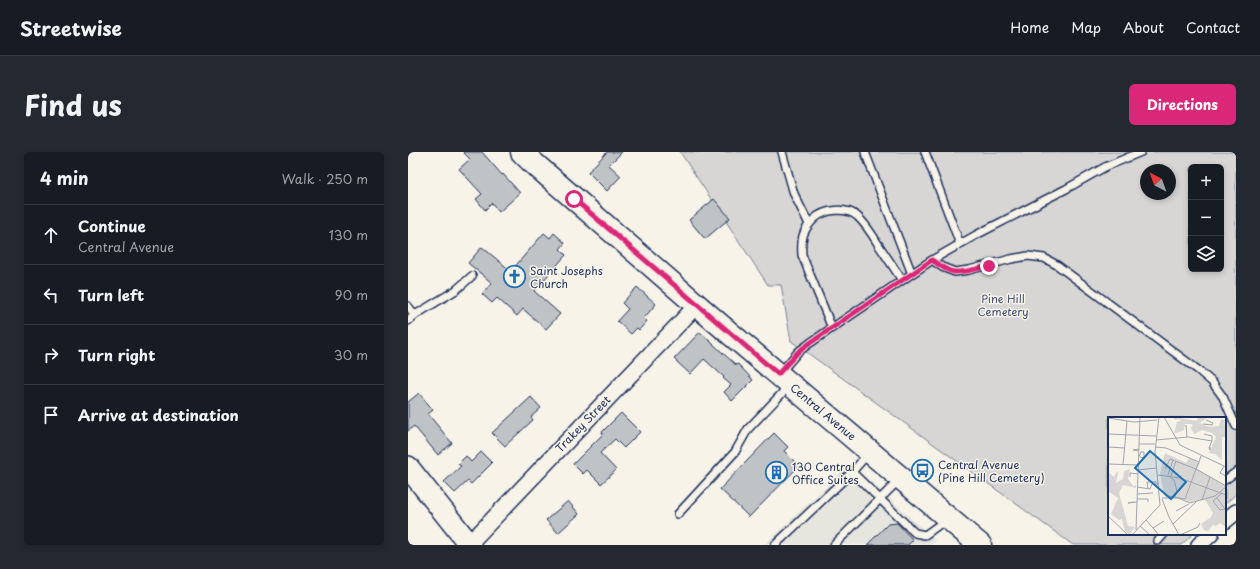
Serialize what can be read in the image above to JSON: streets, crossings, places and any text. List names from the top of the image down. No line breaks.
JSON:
{"streets":{"main road":["Central Avenue"],"street":["Trakey Street"]},"crossings":[["Central Avenue","Trakey Street"]],"parks":["Pine Hill Cemetery"],"places":{"church":["Saint Josephs Church"],"bus stop":["Central Avenue (Pine Hill Cemetery)"],"building":["130 Central Office Suites"]},"north":"top left","page":{"header":"Streetwise","nav":["Home","Map","About","Contact"],"title":"Find us","buttons":"Directions","heading":["4 min","Walk · 250 m"],"map_buttons":["+","−"],"list":[["Continue","Central Avenue","130 m"],["Turn left","90 m"],["Turn right","30 m"],"Arrive at destination"]}}
